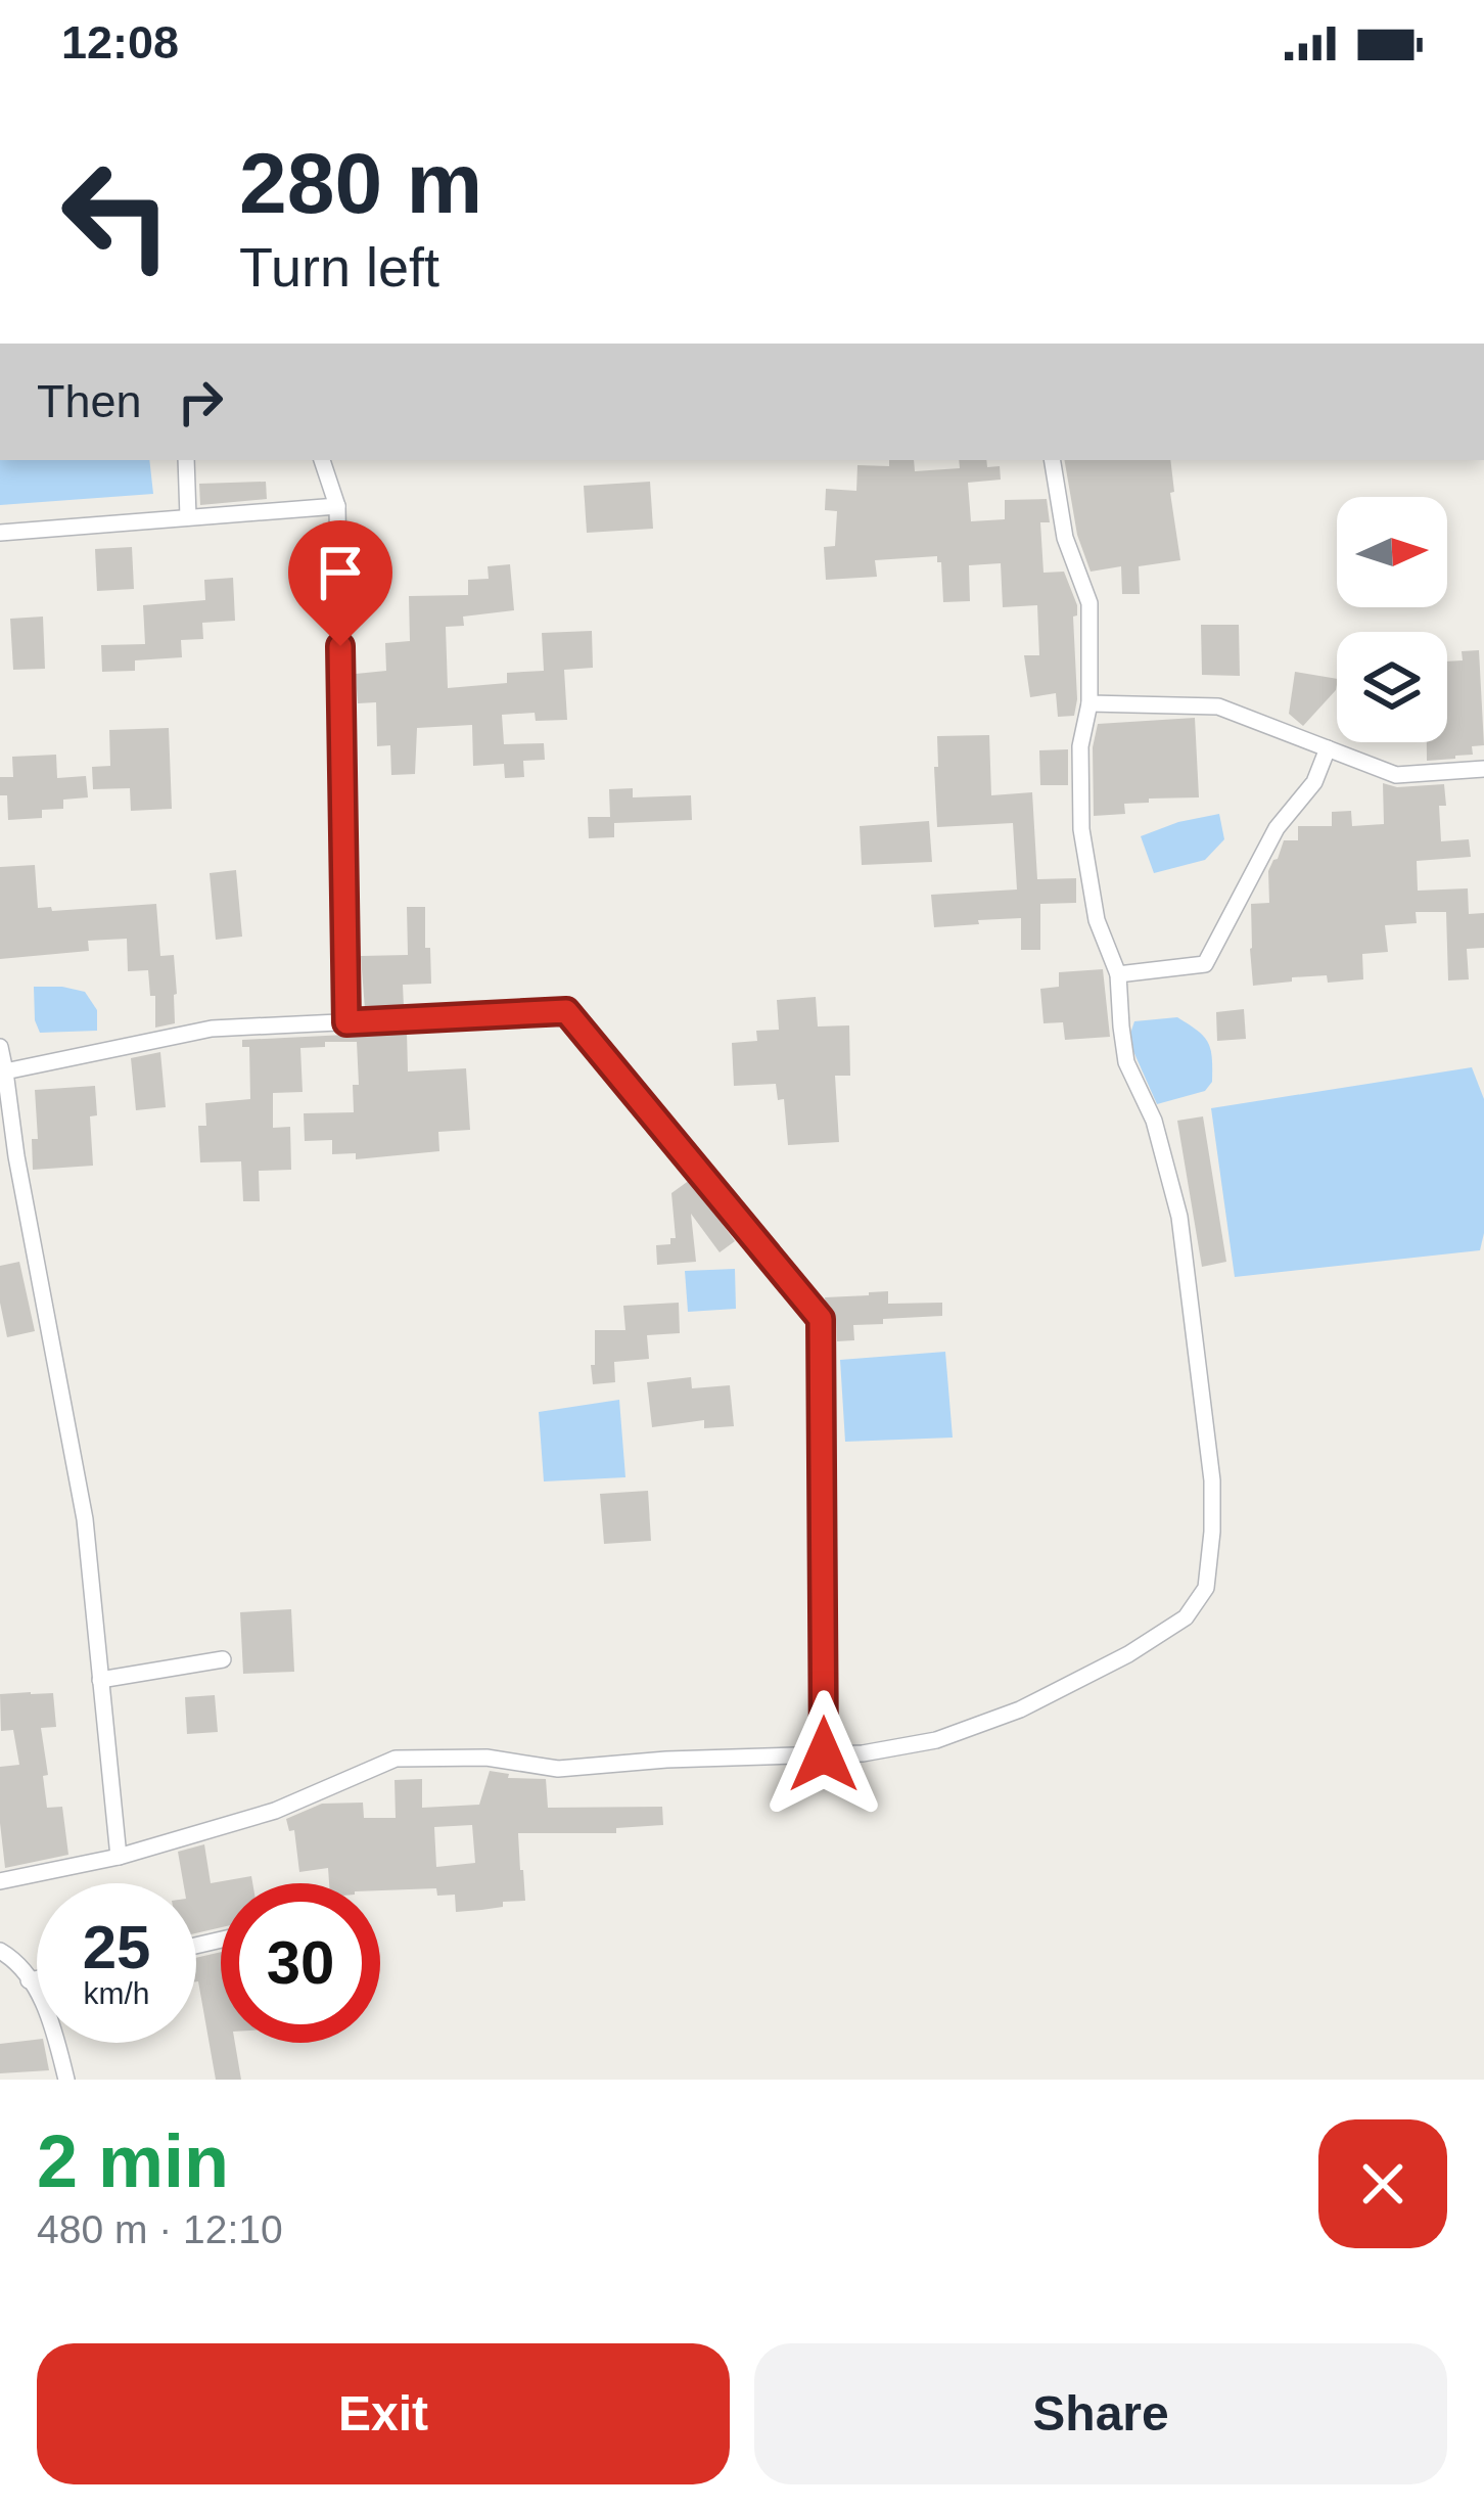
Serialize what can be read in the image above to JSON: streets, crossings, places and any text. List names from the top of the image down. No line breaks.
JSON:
{"north":"right","page":{"status":"12:08","turn":["280 m","Turn left"],"then":"Then","speed":"25 km/h","limit":"30","heading":["2 min","480 m · 12:10"],"buttons":["Exit","Share"]}}
